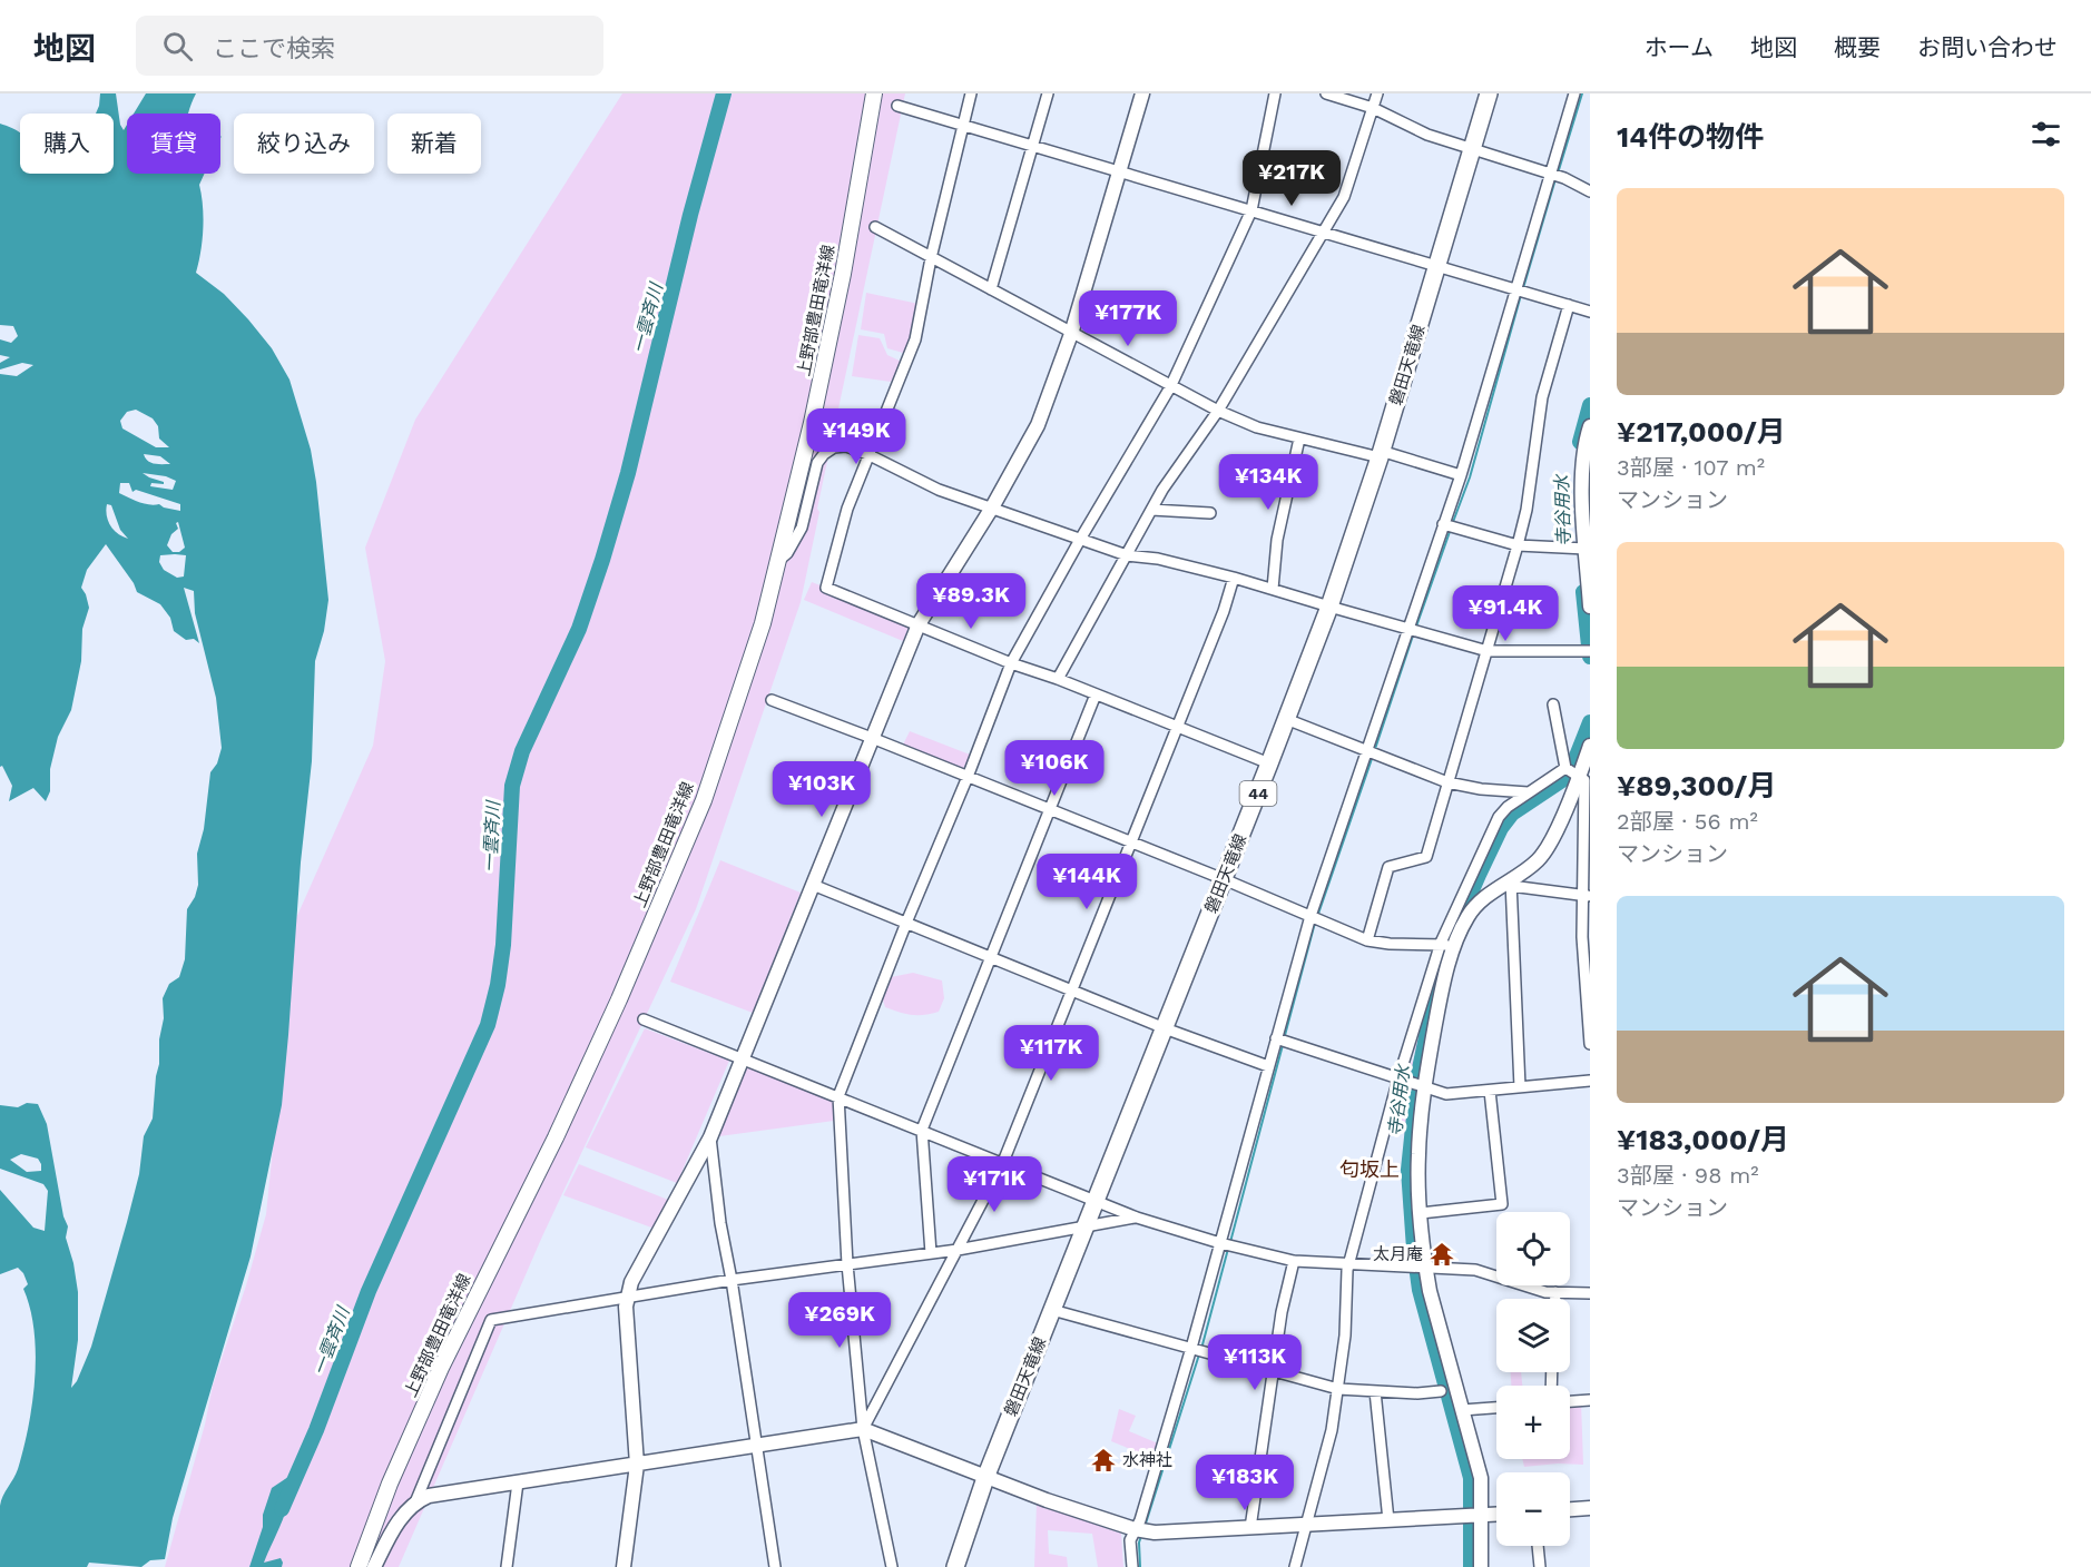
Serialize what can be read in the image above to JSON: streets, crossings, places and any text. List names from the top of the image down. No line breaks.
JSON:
{"streets":{"main road":["上野部豊田竜洋線","磐田天竜線","44"]},"districts":["匂坂上"],"water":["一雲斉川","寺谷用水"],"places":{"temple":["太月庵","水神社"]},"page":{"header":"地図","search":"ここで検索","nav":["ホーム","地図","概要","お問い合わせ"],"heading":"14件の物件","chip":["購入","賃貸","絞り込み","新着"],"price":["¥217K","¥177K","¥149K","¥134K","¥89.3K","¥91.4K","¥106K","¥103K","¥144K","¥117K","¥171K","¥269K","¥113K","¥183K"],"list":[{"name":"¥217,000/月","note":"3部屋 · 107 m² · マンション"},{"name":"¥89,300/月","note":"2部屋 · 56 m² · マンション"},{"name":"¥183,000/月","note":"3部屋 · 98 m² · マンション"}],"map_buttons":["+","−"]}}
